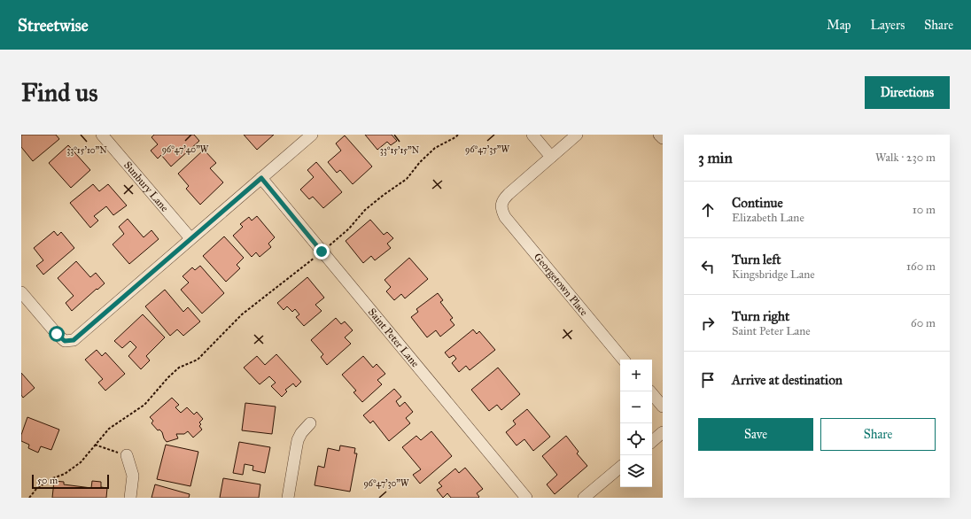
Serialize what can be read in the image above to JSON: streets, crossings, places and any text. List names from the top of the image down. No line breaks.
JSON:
{"streets":{"street":["Sunbury Lane","Georgetown Place","Saint Peter Lane"]},"scale_bar":"50 m","page":{"header":"Streetwise","nav":["Map","Layers","Share"],"buttons":["Directions",["Save","Share"]],"title":"Find us","heading":["3 min","Walk · 230 m"],"list":[["Continue","Elizabeth Lane","10 m"],["Turn left","Kingsbridge Lane","160 m"],["Turn right","Saint Peter Lane","60 m"],"Arrive at destination"],"map_buttons":["+","−"],"scale":"50 m"},"coordinates":["96°47'40\"W","96°47'35\"W","33°15'10\"N","33°15'15\"N","96°47'30\"W"]}
